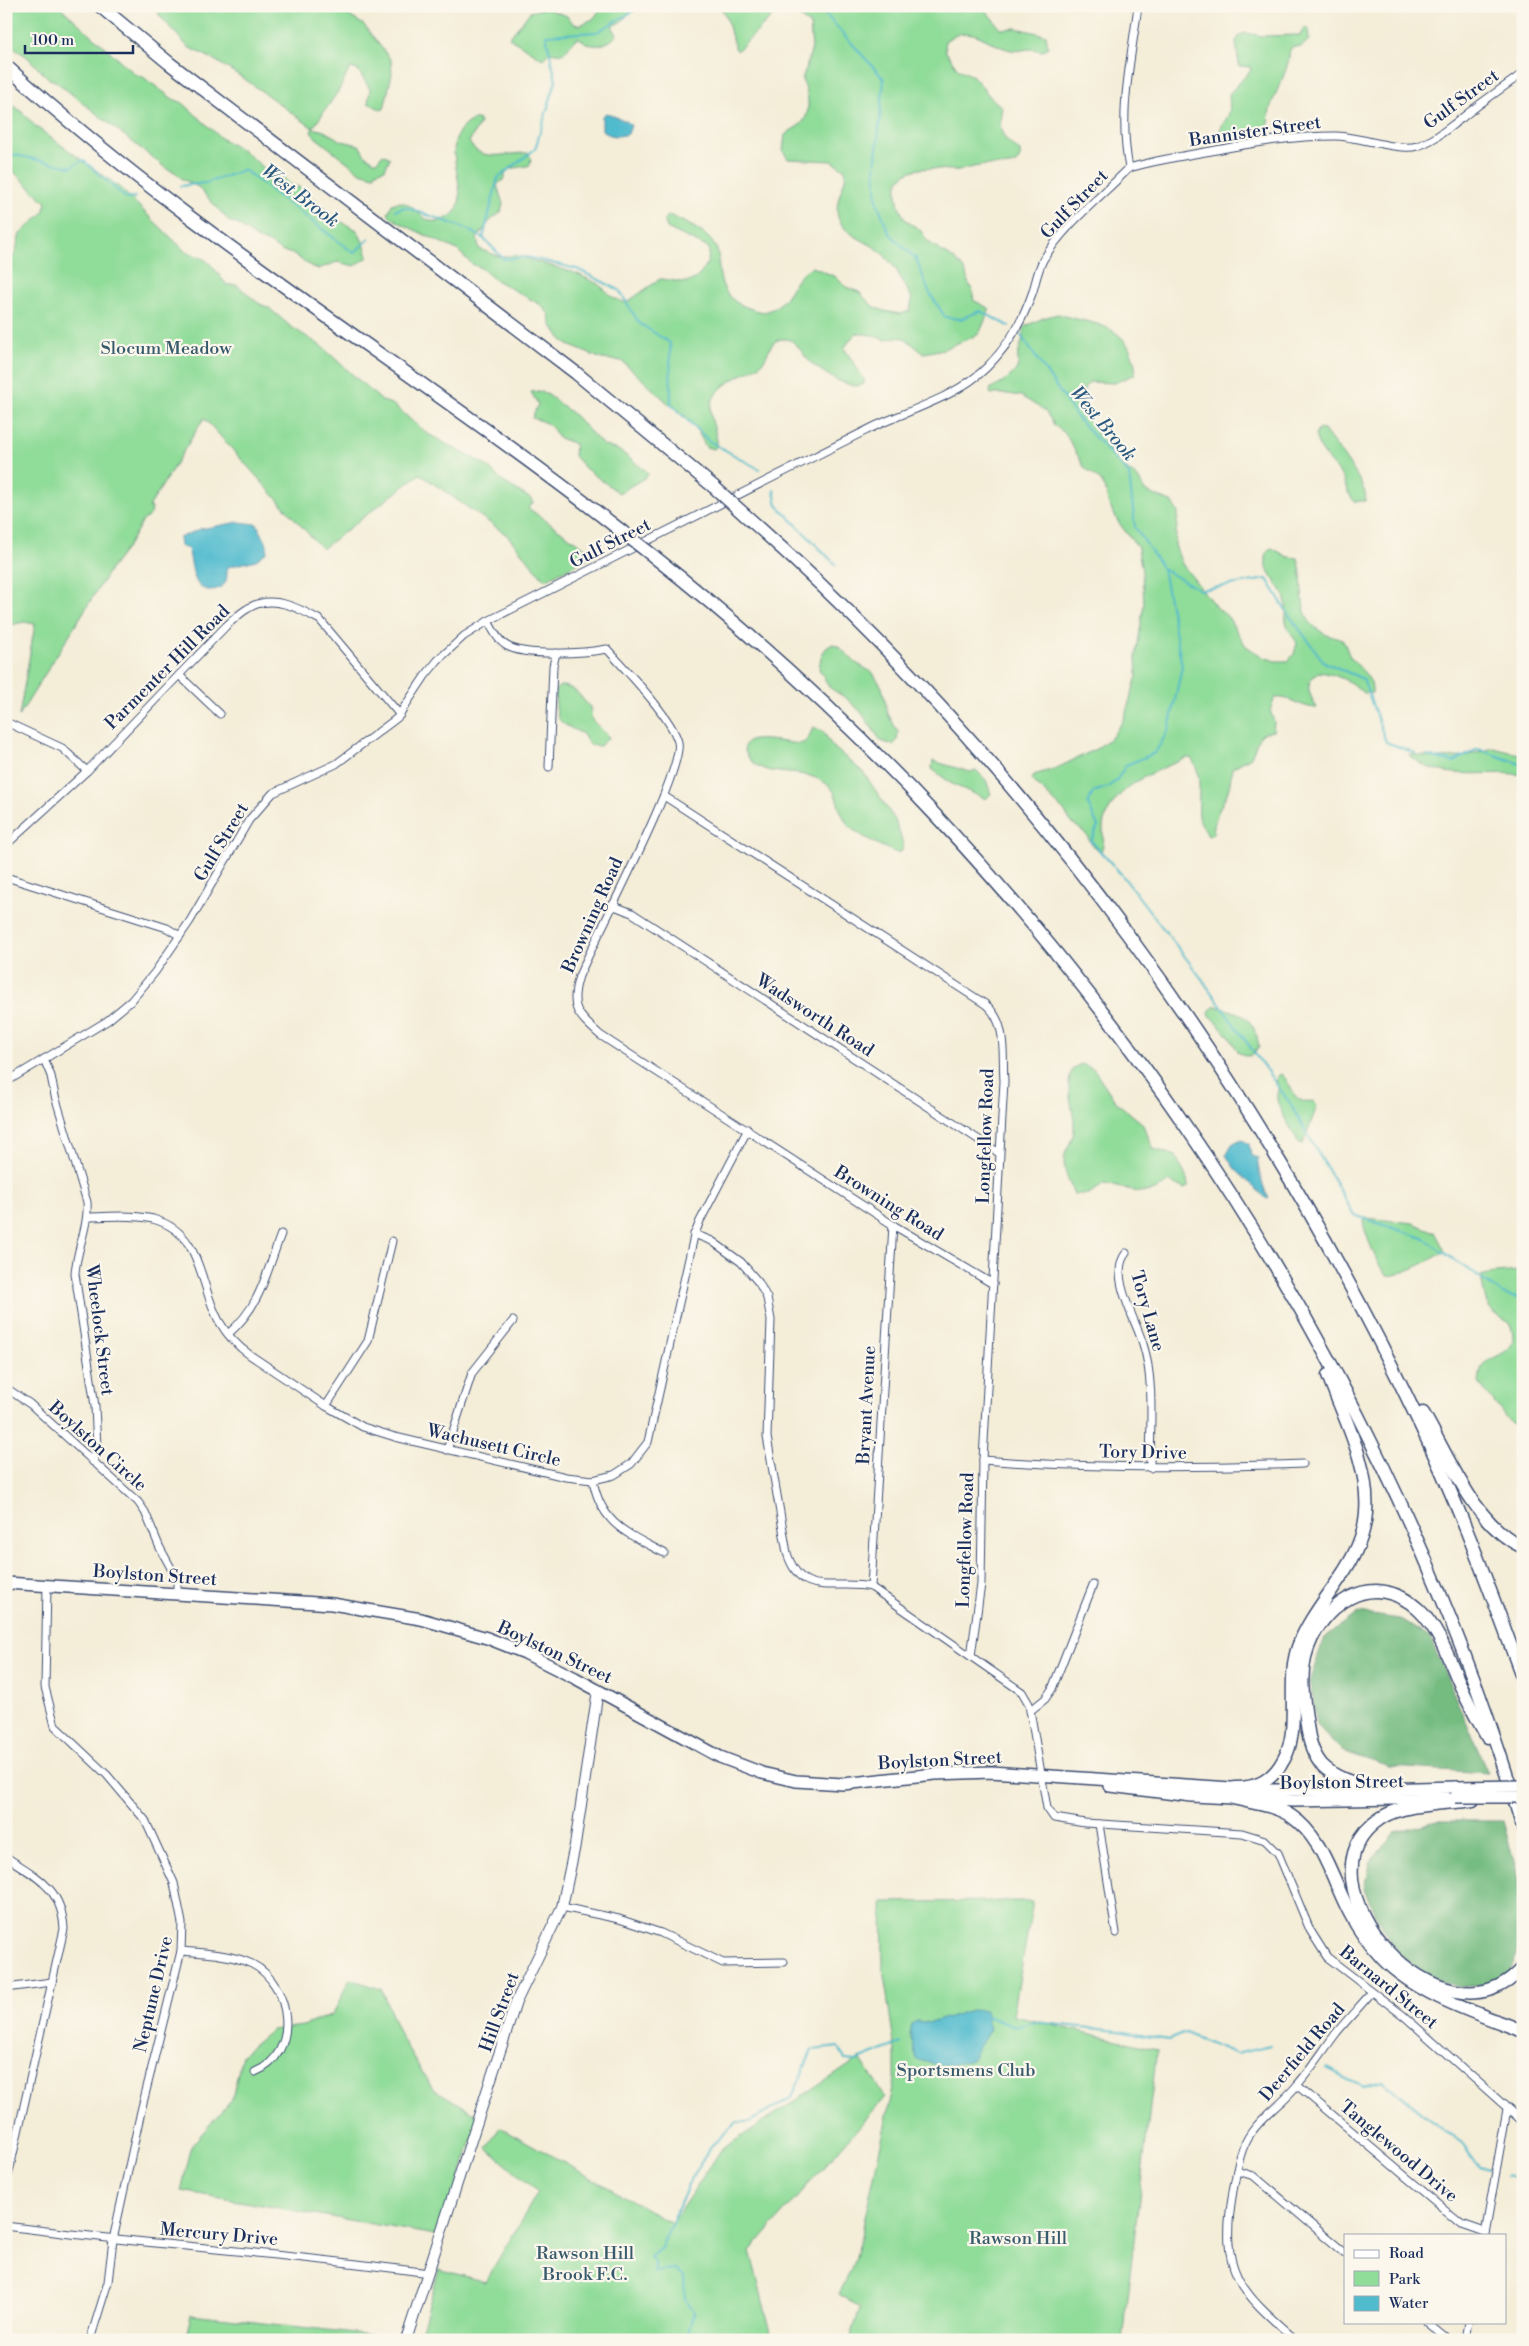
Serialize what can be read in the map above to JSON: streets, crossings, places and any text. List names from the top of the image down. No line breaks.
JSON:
{"streets":{"main road":["Boylston Street"],"street":["Gulf Street","Bannister Street","Parmenter Hill Road","Browning Road","Wadsworth Road","Longfellow Road","Tory Lane","Wheelock Street","Bryant Avenue","Wachusett Circle","Boylston Circle","Tory Drive","Barnard Street","Neptune Drive","Hill Street","Deerfield Road","Tanglewood Drive","Mercury Drive"]},"crossings":[["Gulf Street","Bannister Street"],["Gulf Street","Parmenter Hill Road"],["Gulf Street","Browning Road"],["Gulf Street","Wheelock Street"],["Browning Road","Wadsworth Road"],["Browning Road","Longfellow Road"],["Browning Road","Bryant Avenue"],["Browning Road","Wachusett Circle"],["Wadsworth Road","Longfellow Road"],["Longfellow Road","Tory Drive"],["Tory Lane","Tory Drive"],["Wheelock Street","Wachusett Circle"],["Wheelock Street","Boylston Circle"],["Boylston Circle","Boylston Street"],["Boylston Street","Barnard Street"],["Boylston Street","Neptune Drive"],["Boylston Street","Hill Street"],["Barnard Street","Deerfield Road"],["Neptune Drive","Mercury Drive"],["Hill Street","Mercury Drive"],["Deerfield Road","Tanglewood Drive"]],"water":["West Brook"],"parks":["Slocum Meadow","Sportsmens Club","Rawson Hill","Rawson Hill Brook F.C."],"legend":["Road","Park","Water"],"scale_bar":"100 m"}
